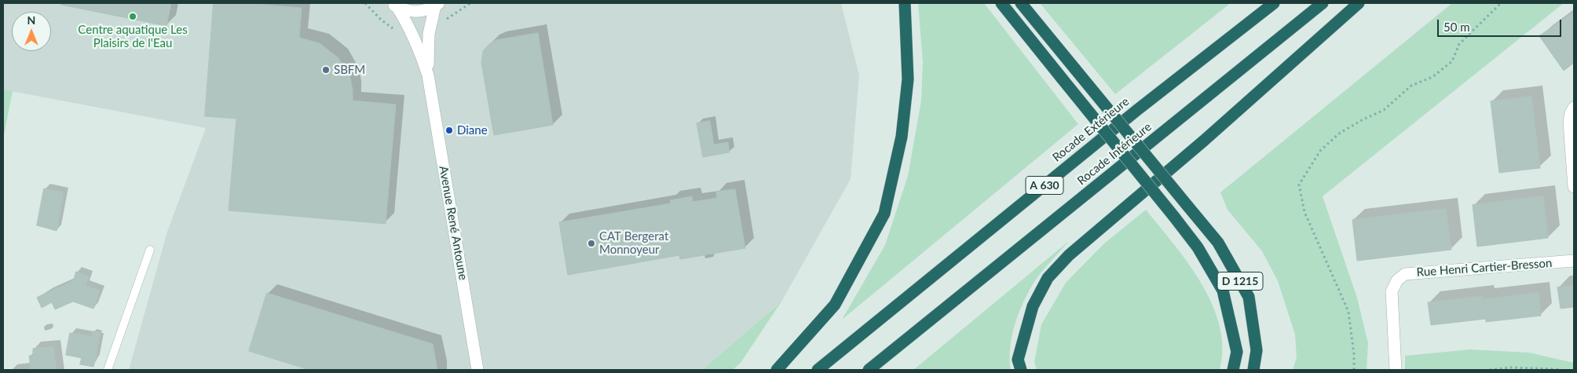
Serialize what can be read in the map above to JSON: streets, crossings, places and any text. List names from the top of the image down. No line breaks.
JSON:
{"streets":{"highway":["Rocade Extérieure","Rocade Intérieure","A 630","D 1215"],"street":["Avenue René Antoune","Rue Henri Cartier-Bresson"]},"places":["Centre aquatique Les Plaisirs de l'Eau","SBFM","Diane","CAT Bergerat Monnoyeur"],"scale_bar":"50 m","north":"top"}
